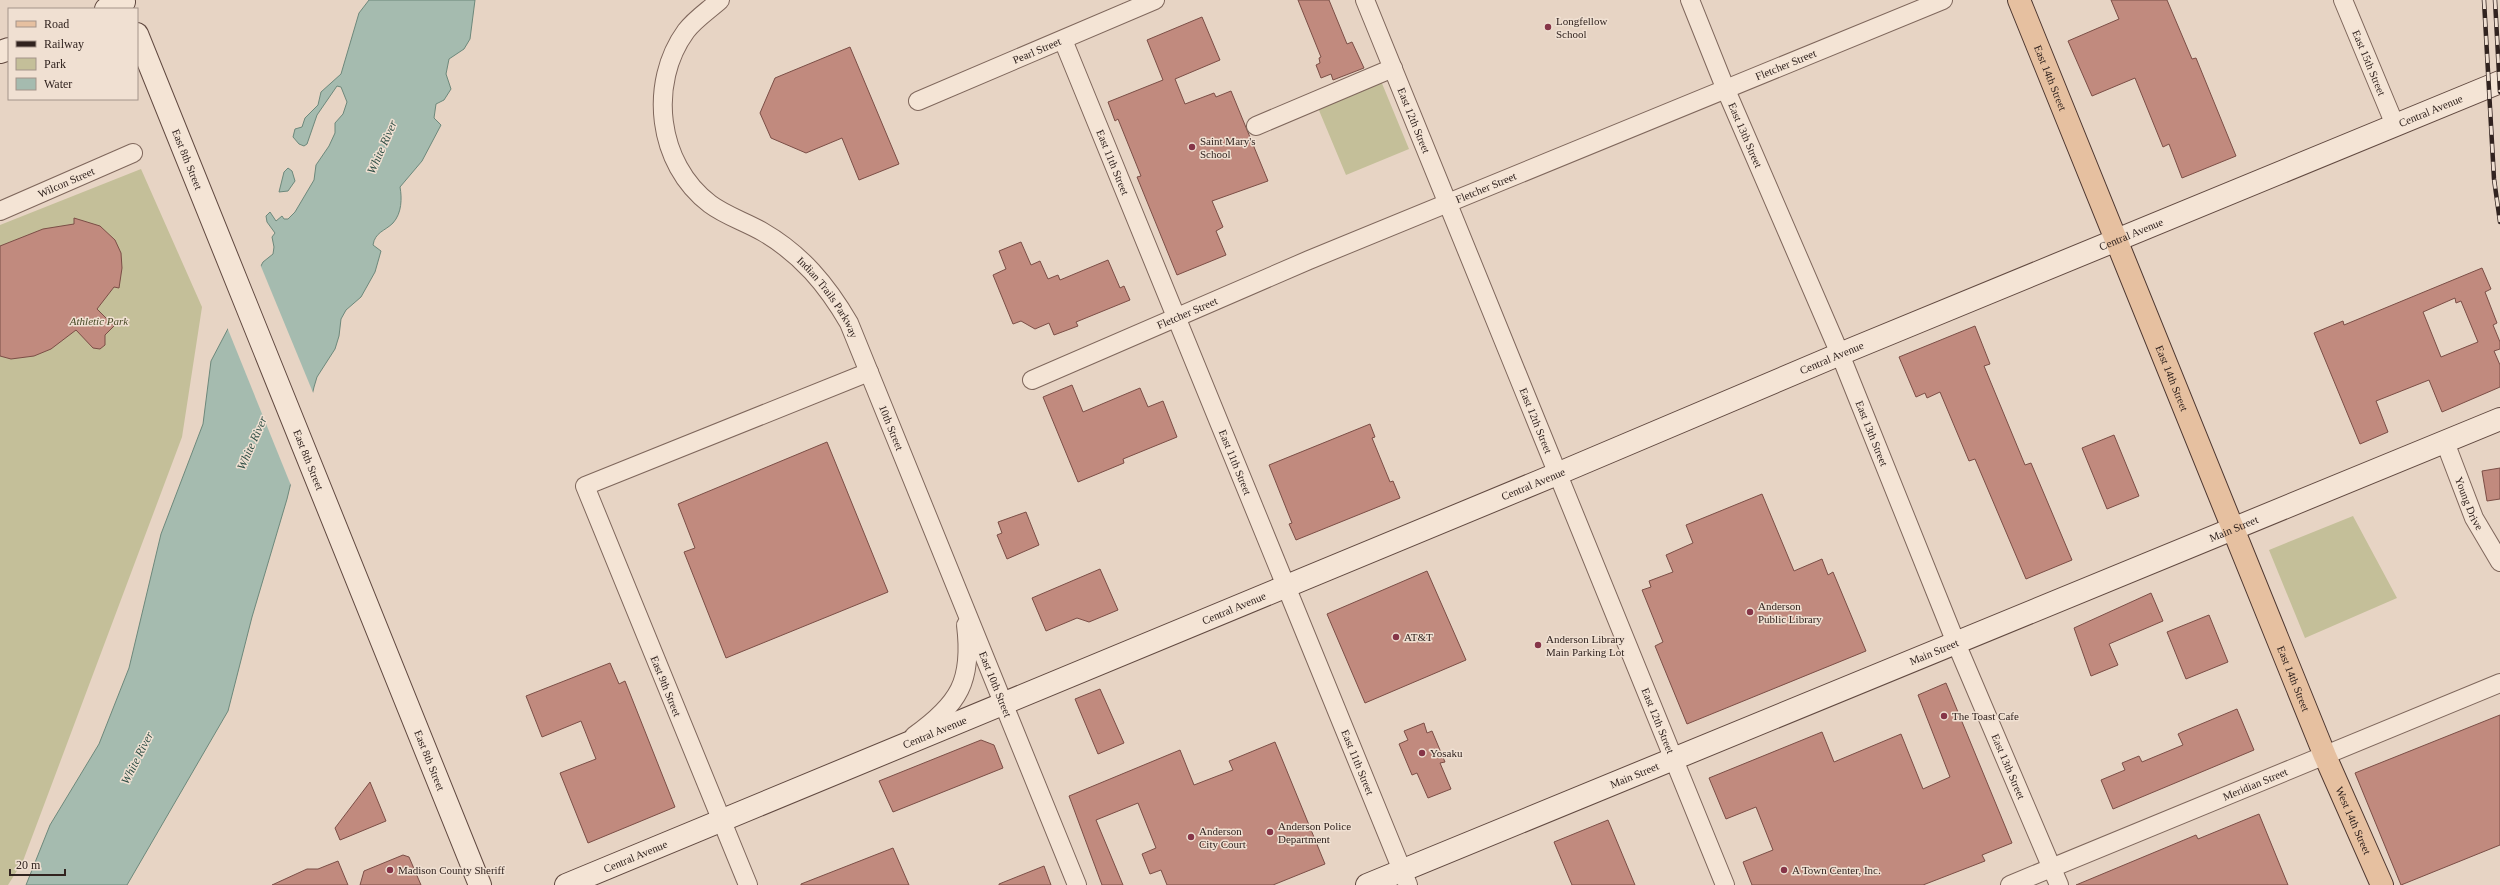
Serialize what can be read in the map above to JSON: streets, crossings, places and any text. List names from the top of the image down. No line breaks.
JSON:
{"streets":{"main road":["East 14th Street","West 14th Street"],"street":["Pearl Street","East 15th Street","Fletcher Street","Central Avenue","East 12th Street","East 13th Street","East 8th Street","East 11th Street","Wilcon Street","Indian Trails Parkway","10th Street","Young Drive","Main Street","East 10th Street","East 9th Street","Meridian Street"]},"crossings":[["Pearl Street","East 11th Street"],["East 15th Street","Central Avenue"],["Fletcher Street","East 12th Street"],["Fletcher Street","East 13th Street"],["Fletcher Street","East 11th Street"],["East 14th Street","Central Avenue"],["East 14th Street","Main Street"],["East 14th Street","Meridian Street"],["East 14th Street","West 14th Street"],["Central Avenue","East 12th Street"],["Central Avenue","East 13th Street"],["Central Avenue","East 11th Street"],["Central Avenue","East 10th Street"],["Central Avenue","East 9th Street"],["East 12th Street","Main Street"],["East 13th Street","Main Street"],["East 13th Street","Meridian Street"],["East 11th Street","Main Street"],["Indian Trails Parkway","10th Street"],["Indian Trails Parkway","East 9th Street"],["10th Street","East 10th Street"],["10th Street","East 9th Street"],["Young Drive","Main Street"],["Meridian Street","West 14th Street"]],"water":["White River"],"parks":["Athletic Park"],"places":["Longfellow School","Saint Mary's School","Anderson Public Library","AT&T","Anderson Library Main Parking Lot","The Toast Cafe","Yosaku","Anderson Police Department","Anderson City Court","Madison County Sheriff","A Town Center, Inc."],"legend":["Road","Railway","Park","Water"],"scale_bar":"20 m"}
